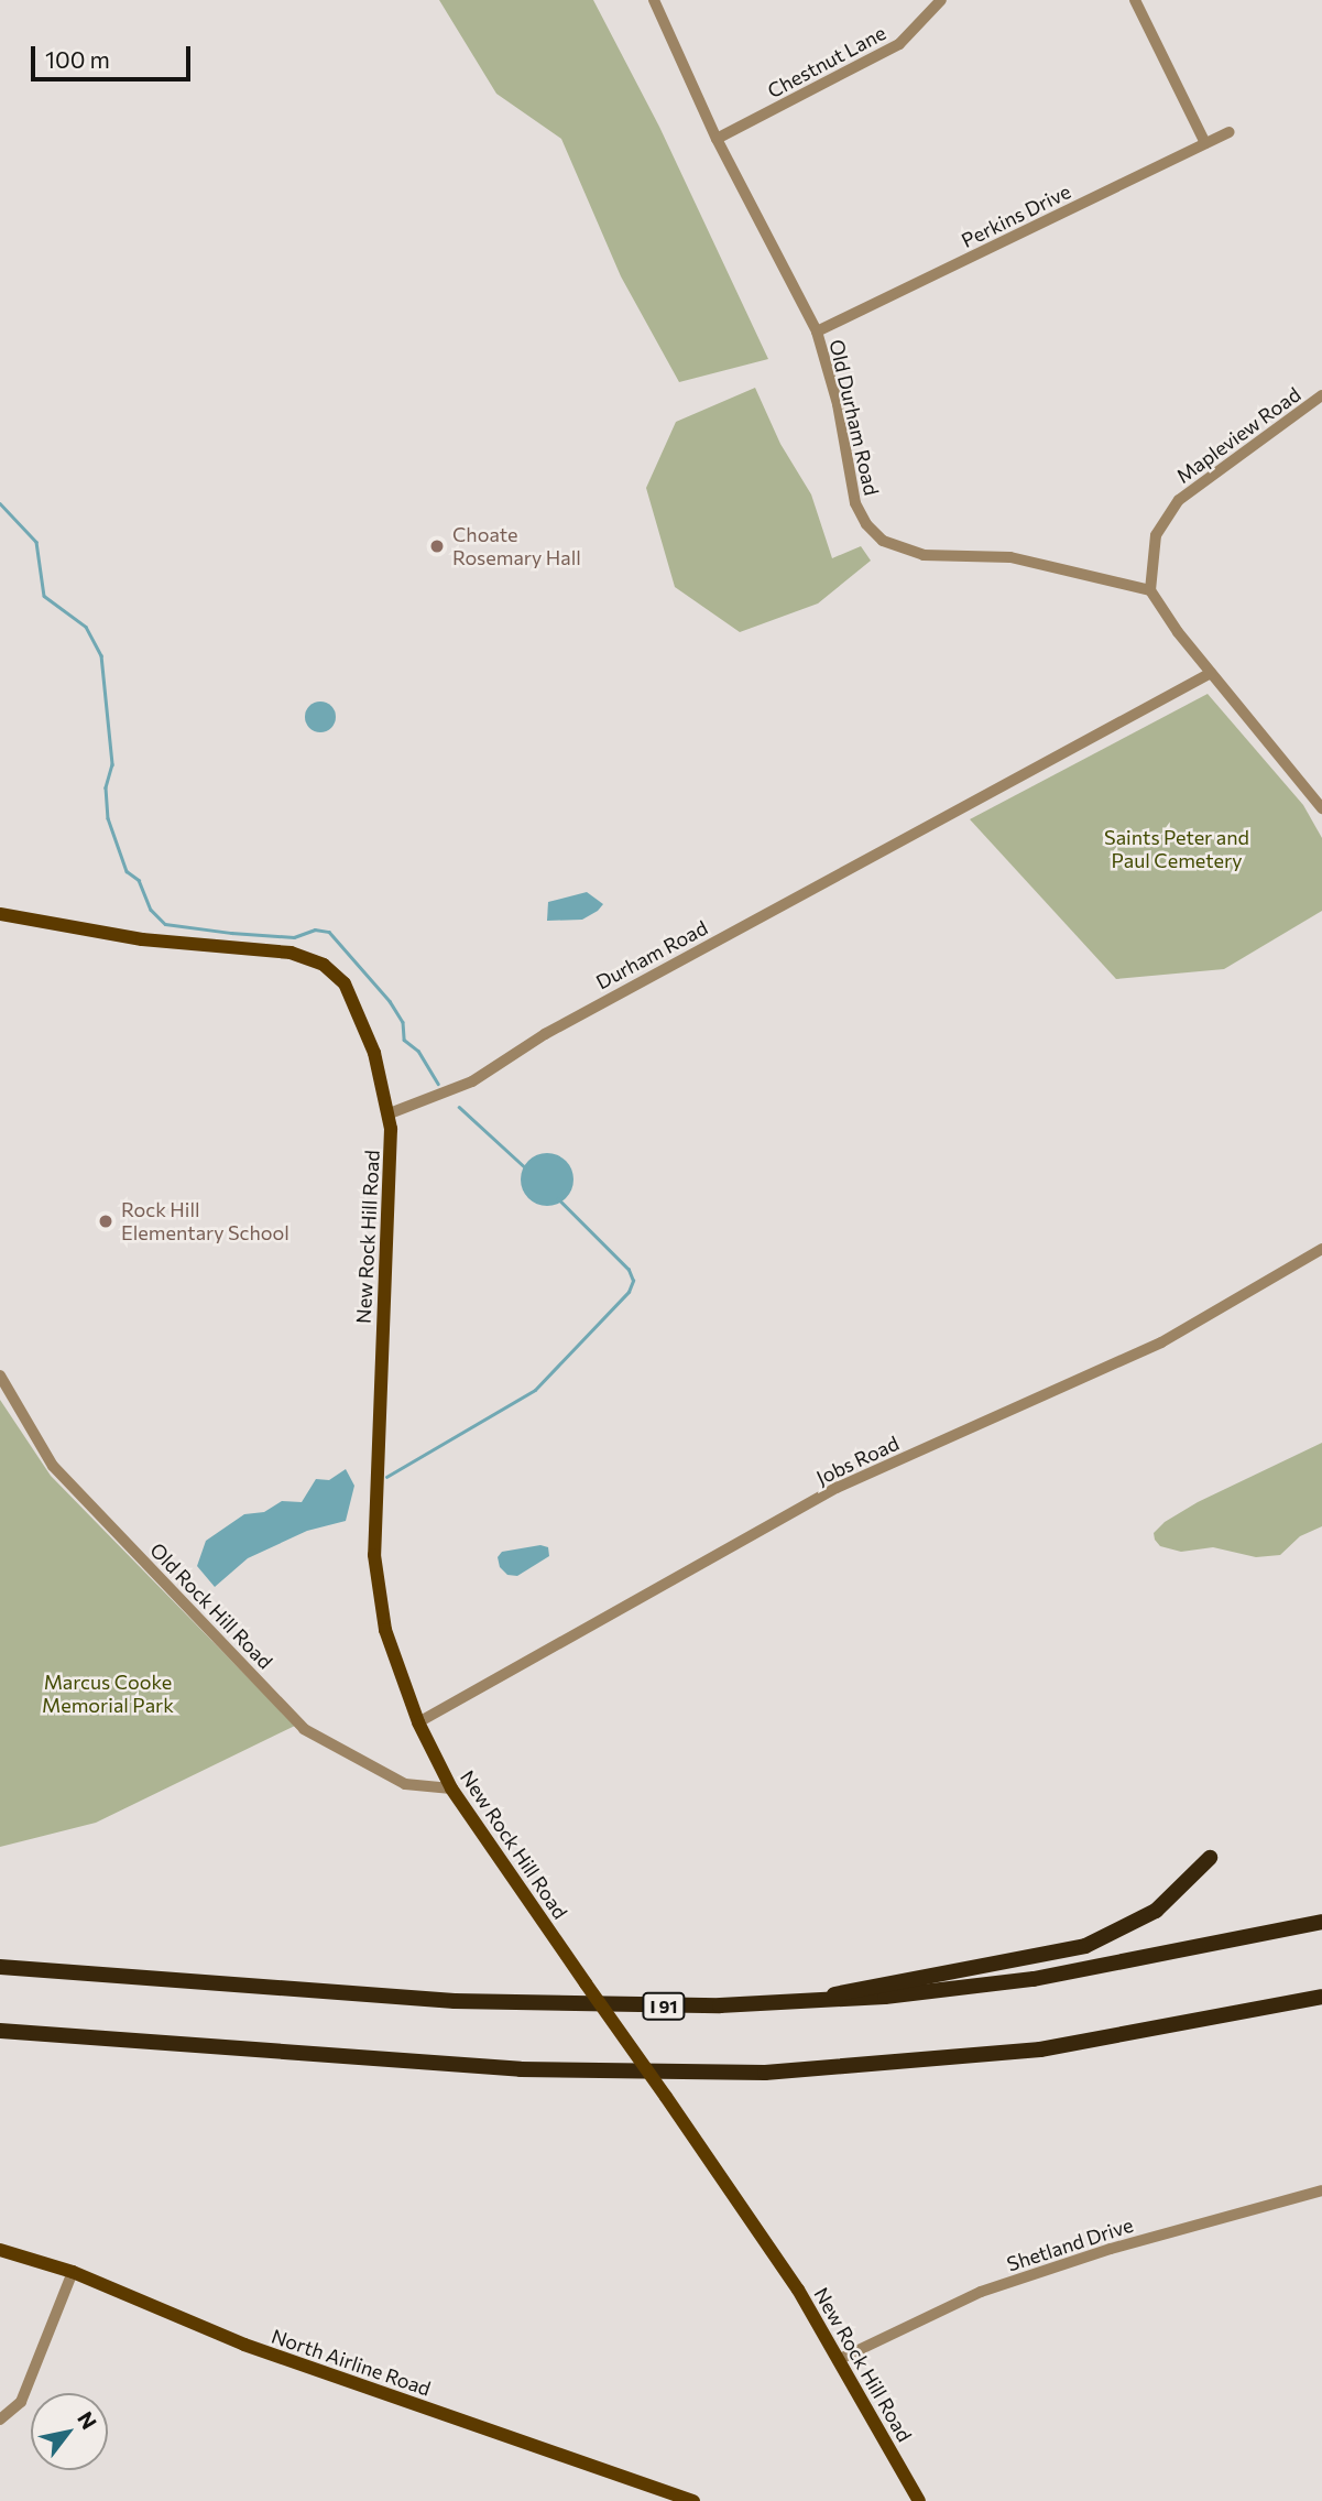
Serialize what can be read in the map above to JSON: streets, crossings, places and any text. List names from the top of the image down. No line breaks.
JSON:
{"streets":{"highway":["I 91"],"main road":["New Rock Hill Road","North Airline Road"],"street":["Chestnut Lane","Perkins Drive","Old Durham Road","Mapleview Road","Durham Road","Jobs Road","Old Rock Hill Road","Shetland Drive"]},"crossings":[["Chestnut Lane","Old Durham Road"],["Perkins Drive","Old Durham Road"],["Old Durham Road","Mapleview Road"],["Durham Road","New Rock Hill Road"],["New Rock Hill Road","Jobs Road"],["New Rock Hill Road","Old Rock Hill Road"],["New Rock Hill Road","Shetland Drive"]],"parks":["Saints Peter and Paul Cemetery","Marcus Cooke Memorial Park"],"places":["Choate Rosemary Hall","Rock Hill Elementary School"],"scale_bar":"100 m","north":"top right"}
